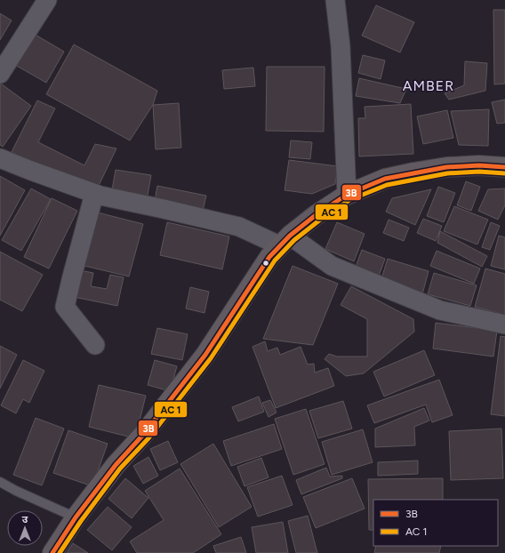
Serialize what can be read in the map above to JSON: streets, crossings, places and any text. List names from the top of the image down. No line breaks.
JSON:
{"districts":["AMBER"],"lines":["transit line 3B"],"legend":["3B","AC 1"],"north":"top"}
